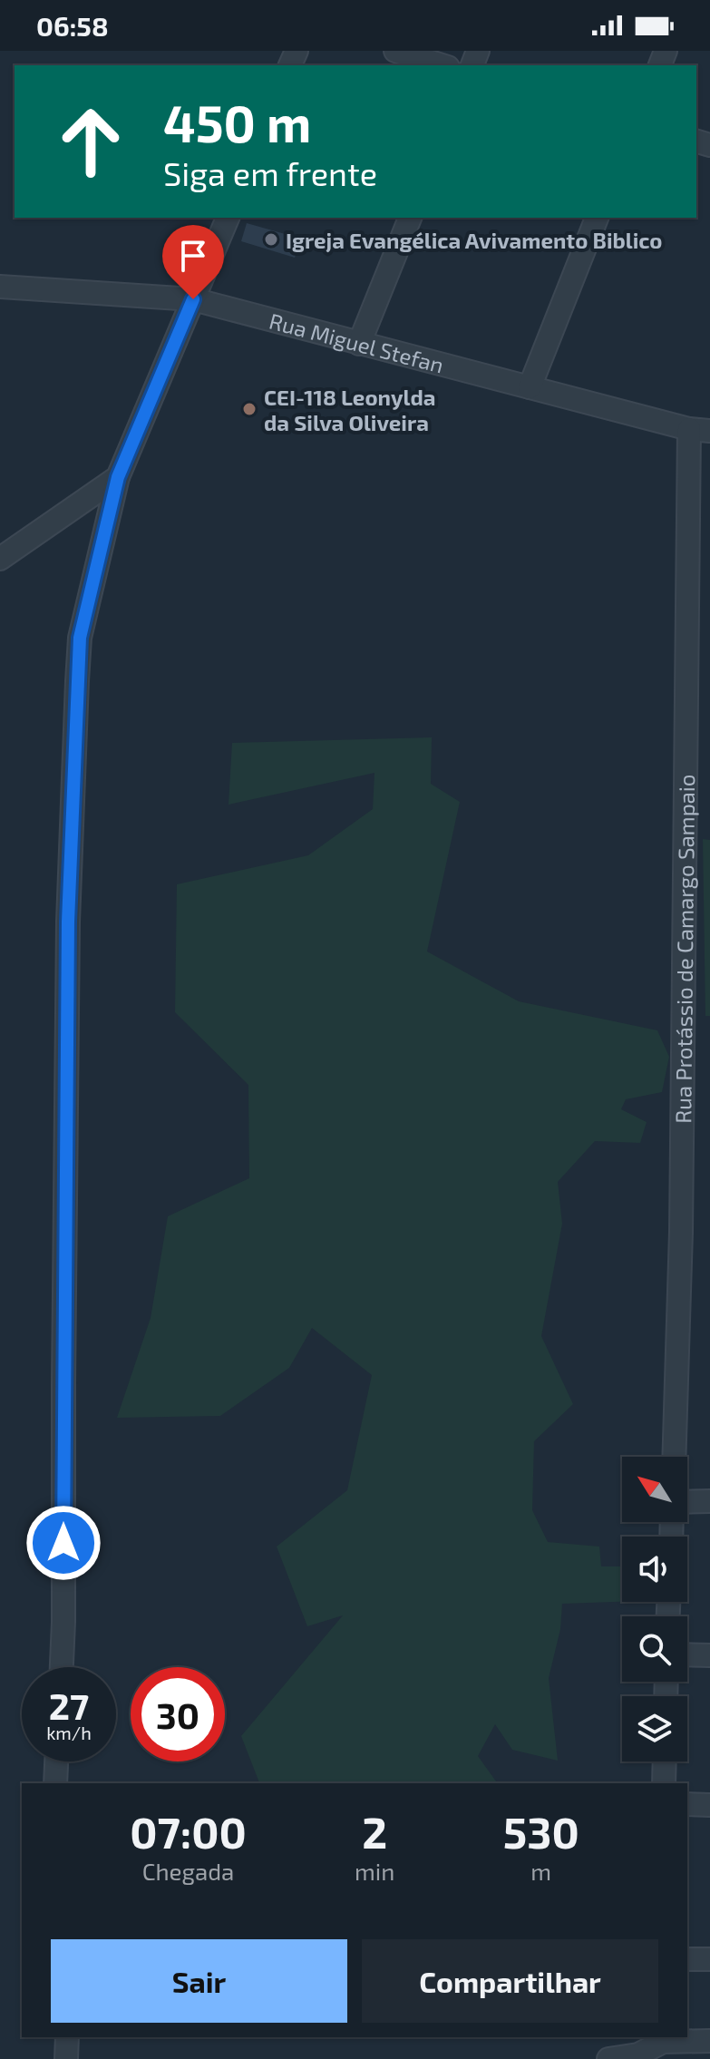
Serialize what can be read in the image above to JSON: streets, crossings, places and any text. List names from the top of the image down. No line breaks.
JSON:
{"streets":{"street":["Rua Miguel Stefan","Rua Protássio de Camargo Sampaio"]},"crossings":[["Rua Miguel Stefan","Rua Protássio de Camargo Sampaio"]],"places":["Igreja Evangélica Avivamento Biblico","CEI-118 Leonylda da Silva Oliveira"],"north":"top left","page":{"status":"06:58","turn":["450 m","Siga em frente"],"speed":"27 km/h","limit":"30","eta":["07:00","Chegada","2","min","530","m"],"buttons":["Sair","Compartilhar"]}}
